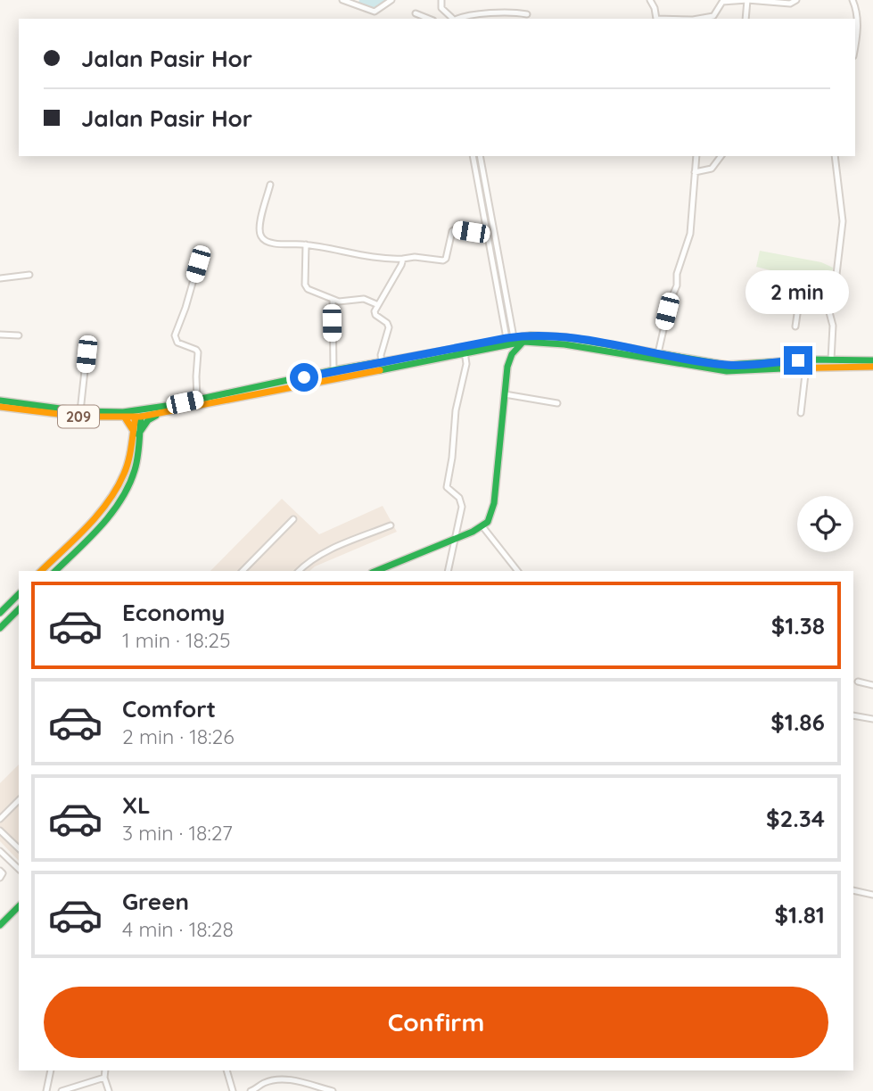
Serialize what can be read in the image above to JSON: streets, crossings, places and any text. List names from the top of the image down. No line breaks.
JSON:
{"streets":{"main road":["209"]},"page":{"banner":["Jalan Pasir Hor","Jalan Pasir Hor"],"bubble":"2 min","list":[{"name":"Economy","note":"1 min · 18:25","value":"$1.38"},{"name":"Comfort","note":"2 min · 18:26","value":"$1.86"},{"name":"XL","note":"3 min · 18:27","value":"$2.34"},{"name":"Green","note":"4 min · 18:28","value":"$1.81"}],"buttons":"Confirm"}}
